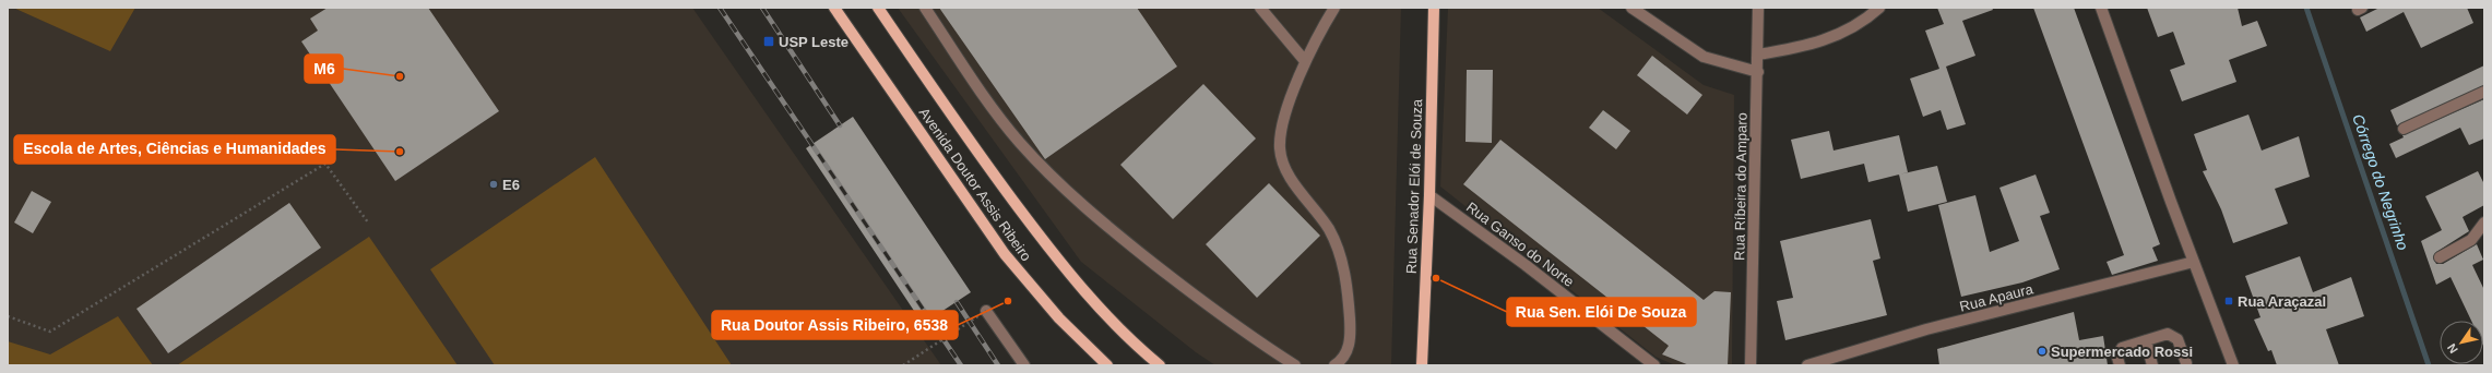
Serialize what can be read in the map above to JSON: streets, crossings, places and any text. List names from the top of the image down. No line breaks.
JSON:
{"streets":{"main road":["Avenida Doutor Assis Ribeiro","Rua Senador Elói de Souza"],"street":["Rua Ríbeira do Amparo","Rua Ganso do Norte","Rua Apaura"]},"crossings":[["Rua Senador Elói de Souza","Rua Ganso do Norte"]],"water":["Córrego do Negrinho"],"places":{"transit":["USP Leste","Rua Araçazal"],"other":["M6","Escola de Artes, Ciências e Humanidades","E6","Rua Sen. Elói De Souza","Rua Doutor Assis Ribeiro, 6538","Supermercado Rossi"]},"north":"bottom left"}
